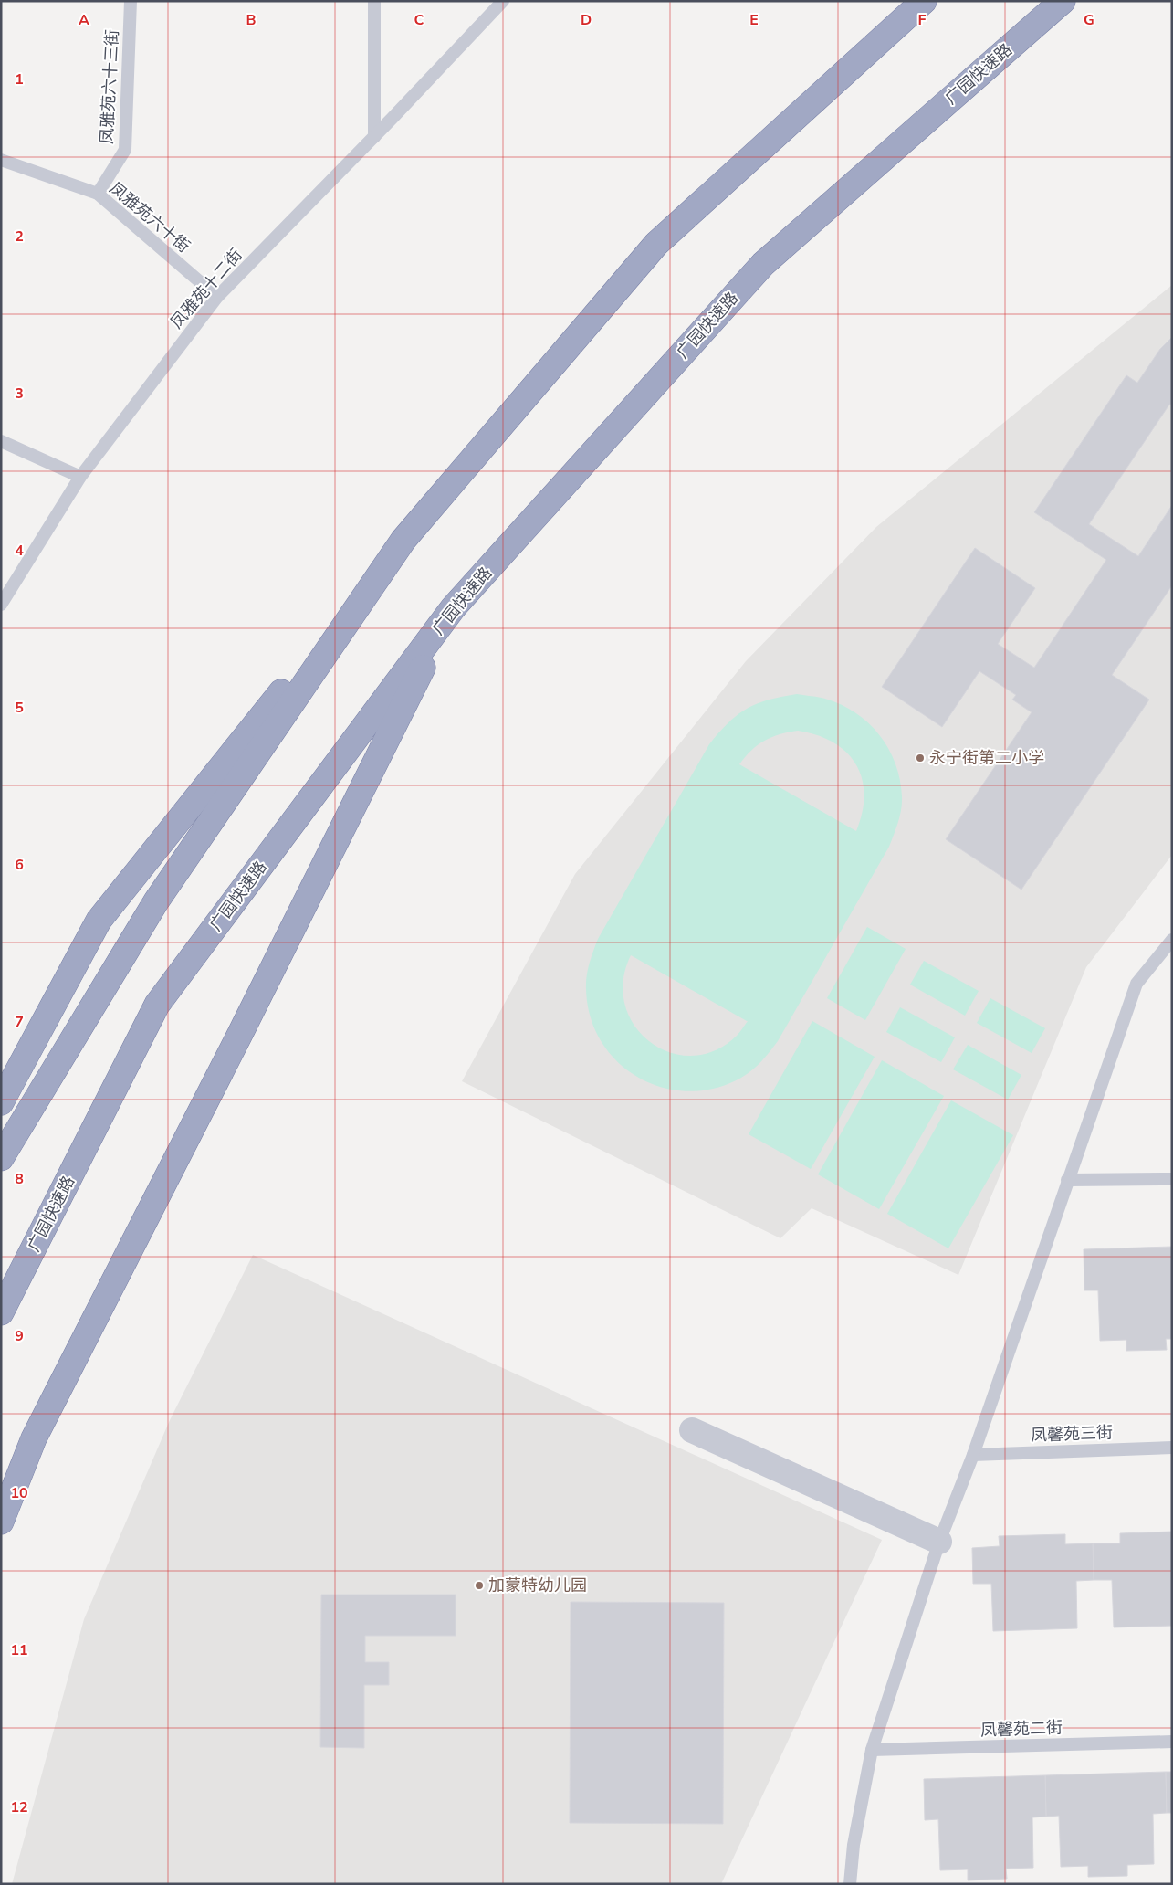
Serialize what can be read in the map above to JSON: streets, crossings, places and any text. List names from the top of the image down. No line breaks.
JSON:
{"streets":{"highway":["广园快速路"],"lane":["凤雅苑六十三街","凤雅苑六十街","凤雅苑十二街","凤馨苑三街","凤馨苑二街"]},"crossings":[["凤雅苑六十三街","凤雅苑六十街"],["凤雅苑六十街","凤雅苑十二街"]],"places":["永宁街第二小学","加蒙特幼儿园"],"grid":{"columns":["A","B","C","D","E","F","G"],"rows":["1","2","3","4","5","6","7","8","9","10","11","12"]}}
